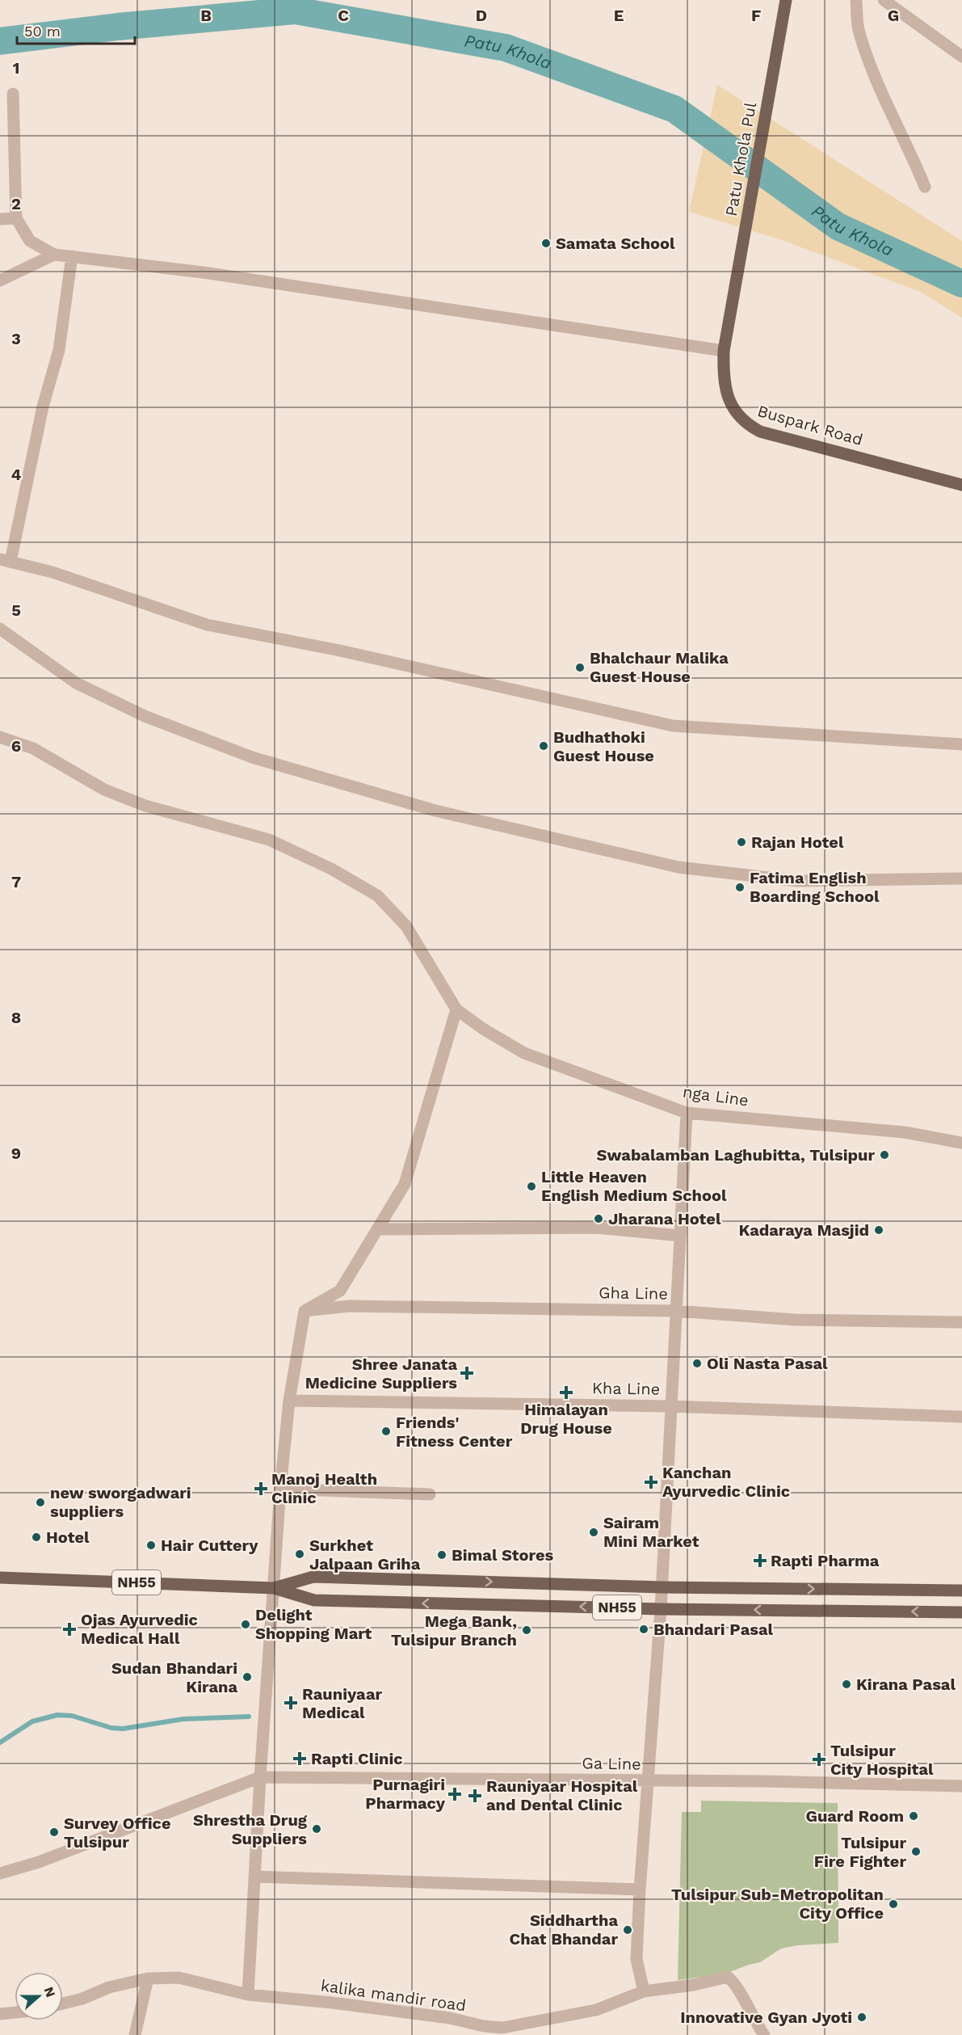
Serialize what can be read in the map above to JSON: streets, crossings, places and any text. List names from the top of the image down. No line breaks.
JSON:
{"streets":{"main road":["Patu Khola Pul","Buspark Road","NH55"],"street":["nga Line","Gha Line","Kha Line","Ga Line","kalika mandir road"]},"crossings":[["Patu Khola Pul","Buspark Road"]],"water":["Patu Khola"],"places":{"other":["Samata School","Bhalchaur Malika Guest House","Budhathoki Guest House","Rajan Hotel","Fatima English Boarding School","Swabalamban Laghubitta, Tulsipur","Little Heaven English Medium School","Jharana Hotel","Kadaraya Masjid","Oli Nasta Pasal","Friends' Fitness Center","new sworgadwari suppliers","Sairam Mini Market","Hotel","Hair Cuttery","Surkhet Jalpaan Griha","Bimal Stores","Delight Shopping Mart","Bhandari Pasal","Mega Bank, Tulsipur Branch","Sudan Bhandari Kirana","Kirana Pasal","Guard Room","Shrestha Drug Suppliers","Survey Office Tulsipur","Tulsipur Fire Fighter","Tulsipur Sub-Metropolitan City Office","Siddhartha Chat Bhandar","Innovative Gyan Jyoti"],"health":["Shree Janata Medicine Suppliers","Himalayan Drug House","Kanchan Ayurvedic Clinic","Manoj Health Clinic","Rapti Pharma","Ojas Ayurvedic Medical Hall","Rauniyaar Medical","Rapti Clinic","Tulsipur City Hospital","Purnagiri Pharmacy","Rauniyaar Hospital and Dental Clinic"]},"scale_bar":"50 m","north":"right","grid":{"columns":["B","C","D","E","F","G"],"rows":["1","2","3","4","5","6","7","8","9"]}}
